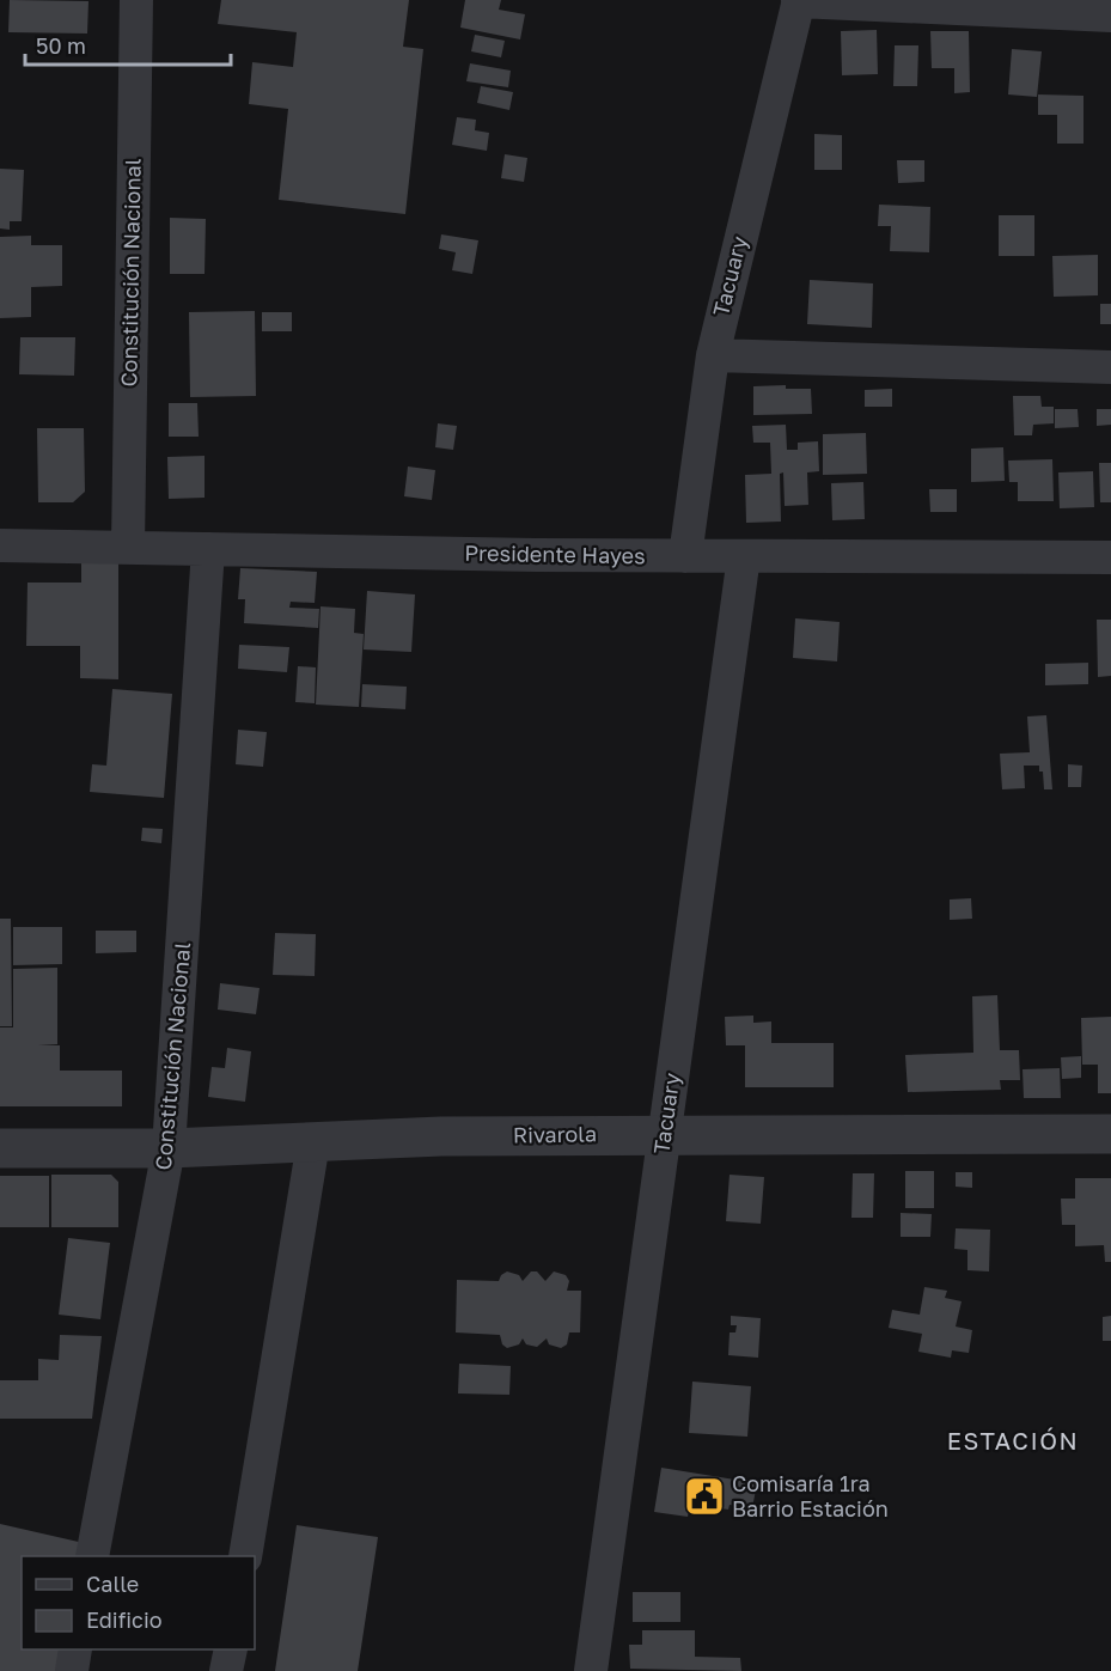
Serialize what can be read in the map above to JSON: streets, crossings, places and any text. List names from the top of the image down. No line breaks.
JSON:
{"streets":{"street":["Constitución Nacional","Tacuary","Presidente Hayes","Rivarola"]},"crossings":[["Constitución Nacional","Presidente Hayes"],["Constitución Nacional","Rivarola"],["Tacuary","Presidente Hayes"],["Tacuary","Rivarola"]],"districts":["ESTACIÓN"],"places":{"public building":["Comisaría 1ra Barrio Estación"]},"legend":["Calle","Edificio"],"scale_bar":"50 m"}
